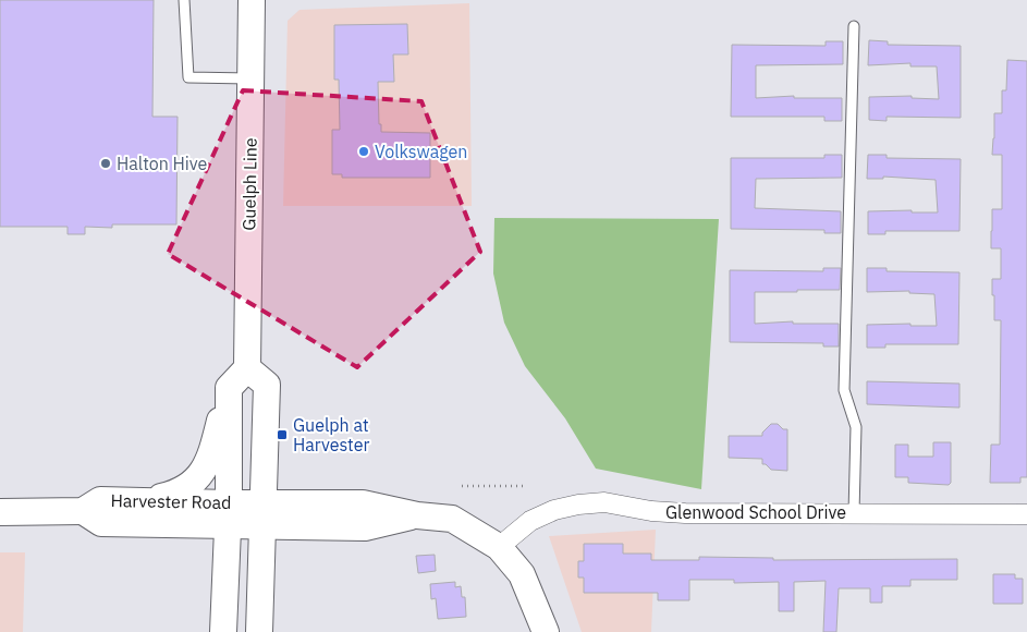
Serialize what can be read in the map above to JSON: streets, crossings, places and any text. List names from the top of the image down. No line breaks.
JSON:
{"streets":{"main road":["Guelph Line","Harvester Road"],"street":["Glenwood School Drive"]},"crossings":[["Harvester Road","Glenwood School Drive"]],"places":{"other":["Volkswagen","Halton Hive"],"transit":["Guelph at Harvester"]}}
